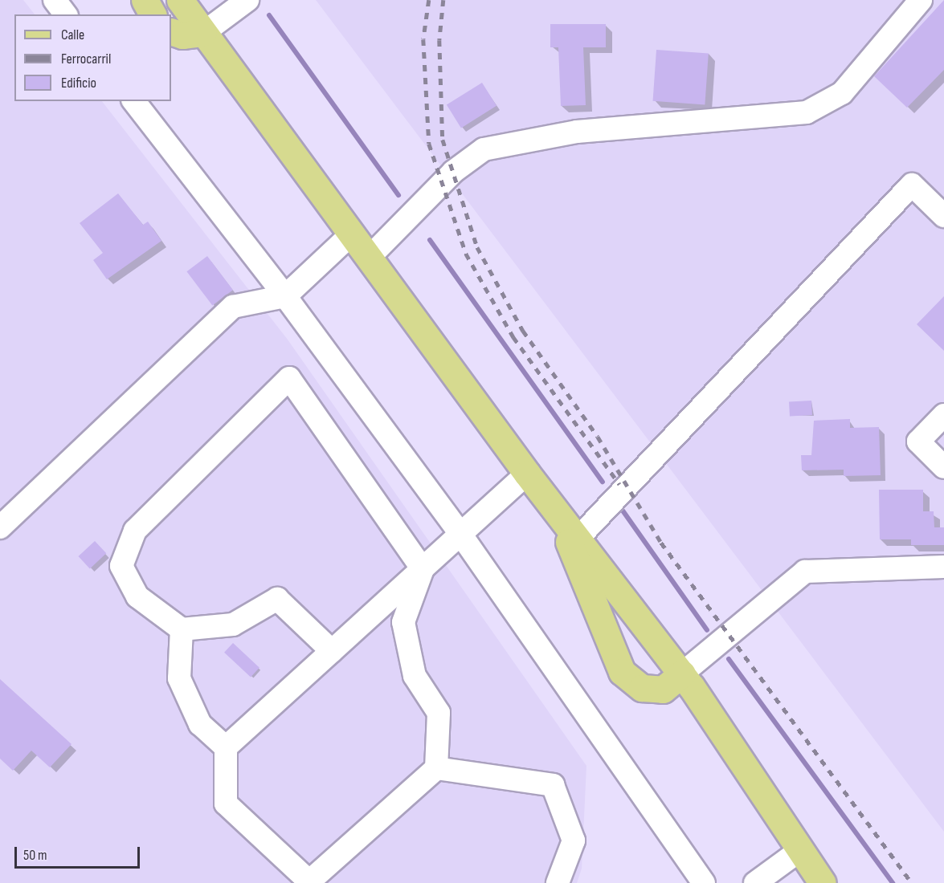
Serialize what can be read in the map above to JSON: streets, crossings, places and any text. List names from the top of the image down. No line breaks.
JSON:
{"legend":["Calle","Ferrocarril","Edificio"],"scale_bar":"50 m"}
